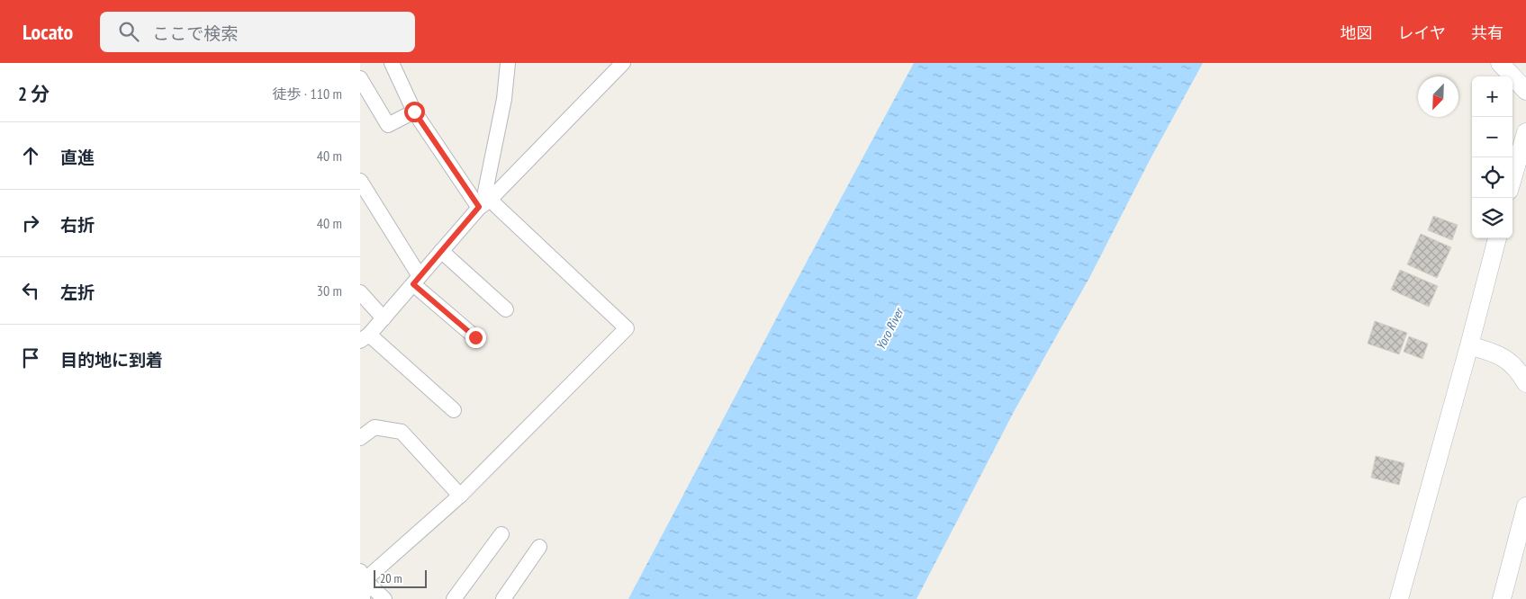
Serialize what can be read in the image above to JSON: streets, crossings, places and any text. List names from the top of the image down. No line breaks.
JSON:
{"water":["Yoro River"],"scale_bar":"20 m","north":"bottom left","page":{"header":"Locato","search":"ここで検索","nav":["地図","レイヤ","共有"],"heading":["2 分","徒歩 · 110 m"],"map_buttons":["+","−"],"list":[["直進","40 m"],["右折","40 m"],["左折","30 m"],"目的地に到着"],"scale":"20 m"}}
